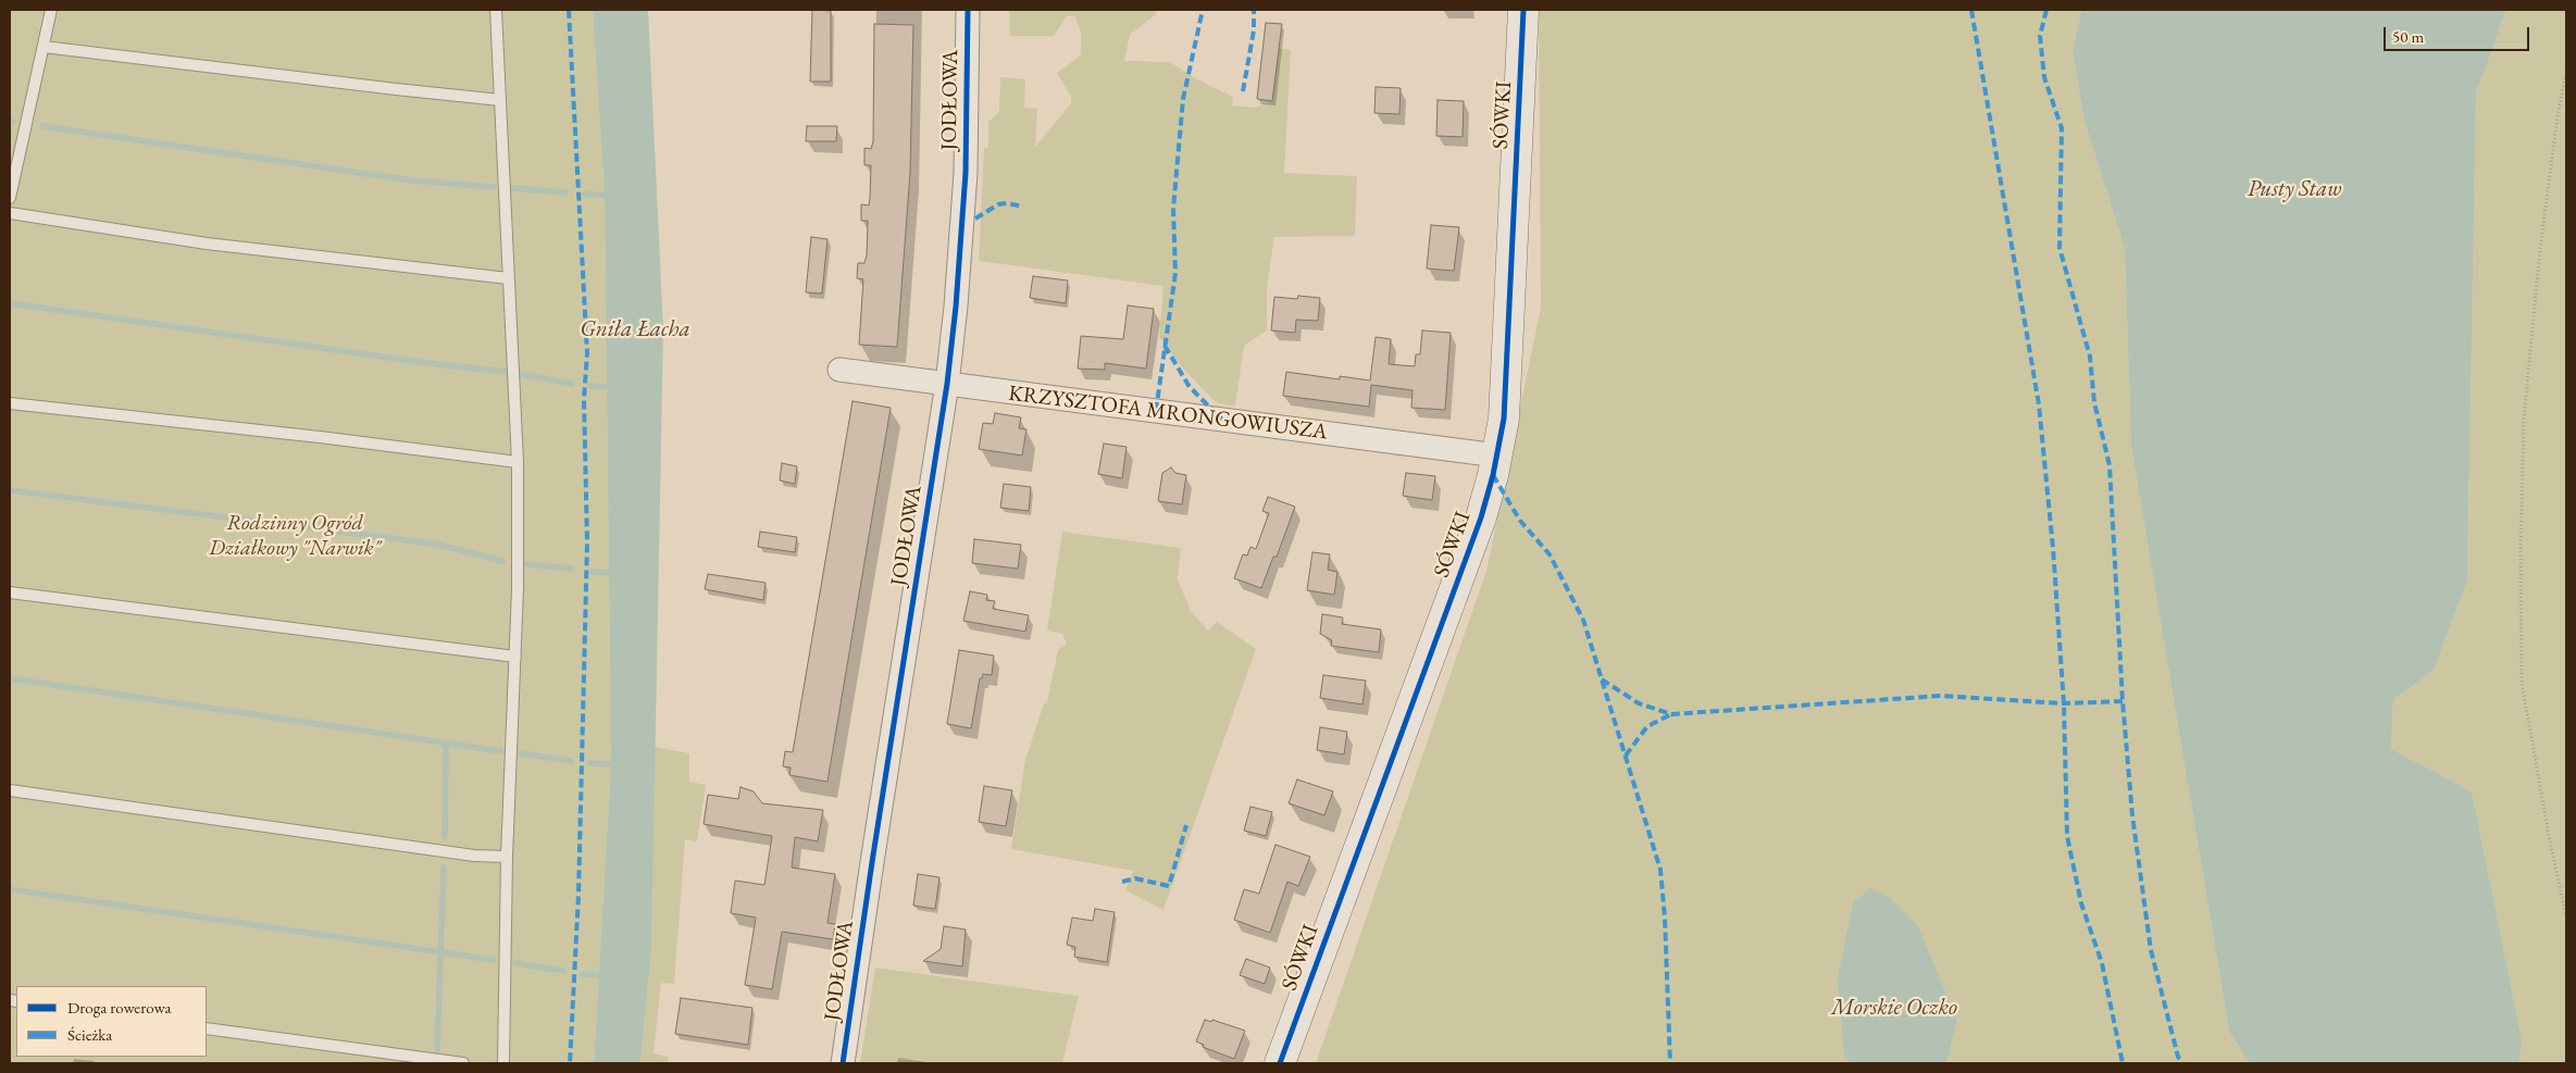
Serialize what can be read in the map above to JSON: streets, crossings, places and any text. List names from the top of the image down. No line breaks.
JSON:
{"streets":{"street":["JODŁOWA","SÓWKI","KRZYSZTOFA MRONGOWIUSZA"]},"crossings":[["JODŁOWA","KRZYSZTOFA MRONGOWIUSZA"],["SÓWKI","KRZYSZTOFA MRONGOWIUSZA"]],"water":["Pusty Staw","Gniła Łacha","Morskie Oczko"],"parks":["Rodzinny Ogród Działkowy \"Narwik\""],"legend":["Droga rowerowa","Ścieżka"],"scale_bar":"50 m"}
